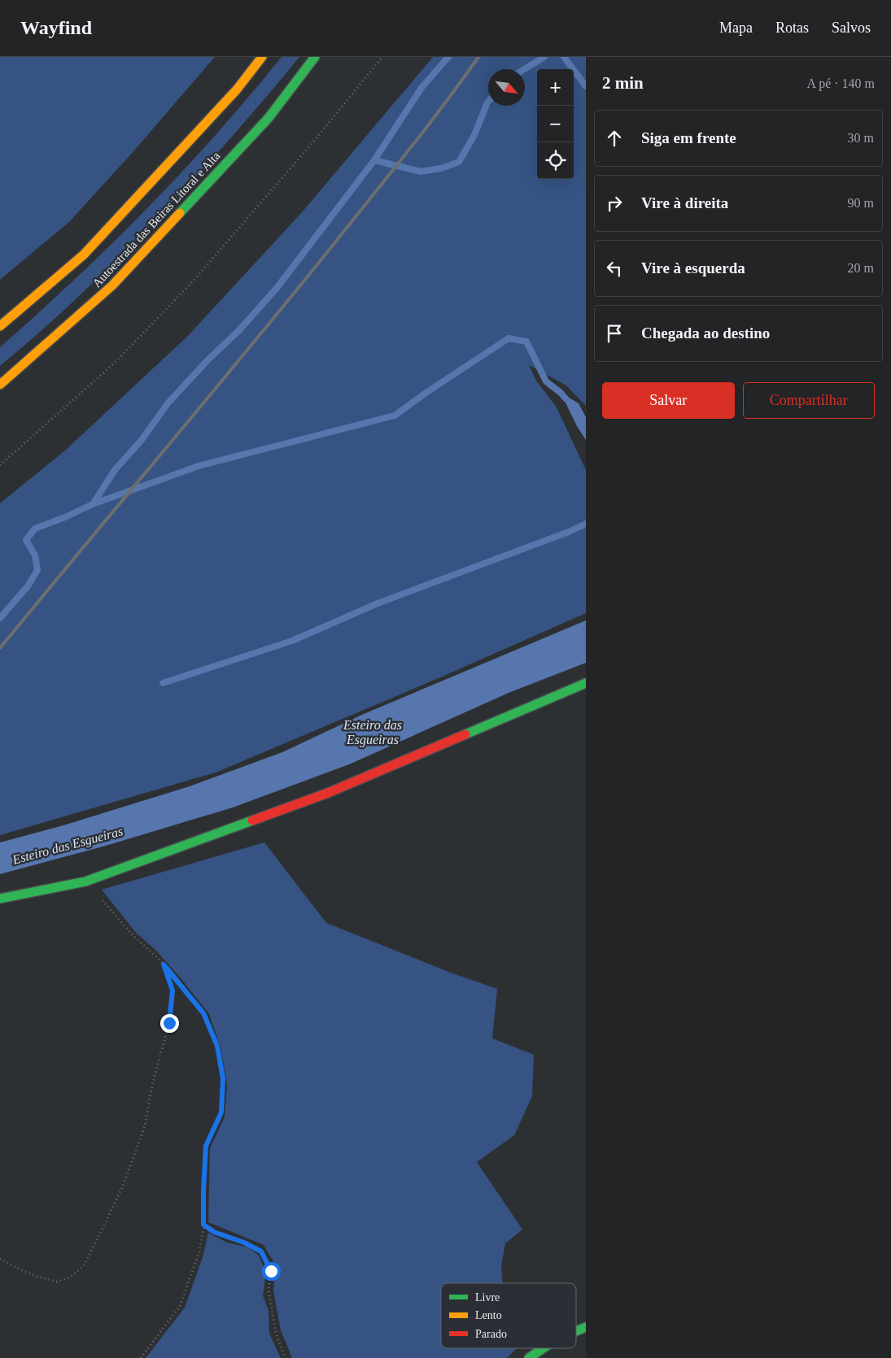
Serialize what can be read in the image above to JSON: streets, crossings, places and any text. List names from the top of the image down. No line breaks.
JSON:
{"streets":{"main road":["Autoestrada das Beiras Litoral e Alta"]},"water":["Esteiro das Esgueiras"],"legend":["Livre","Lento","Parado"],"north":"bottom right","page":{"header":"Wayfind","nav":["Mapa","Rotas","Salvos"],"heading":["2 min","A pé · 140 m"],"map_buttons":["+","−"],"list":[["Siga em frente","30 m"],["Vire à direita","90 m"],["Vire à esquerda","20 m"],"Chegada ao destino"],"buttons":["Salvar","Compartilhar"]}}
